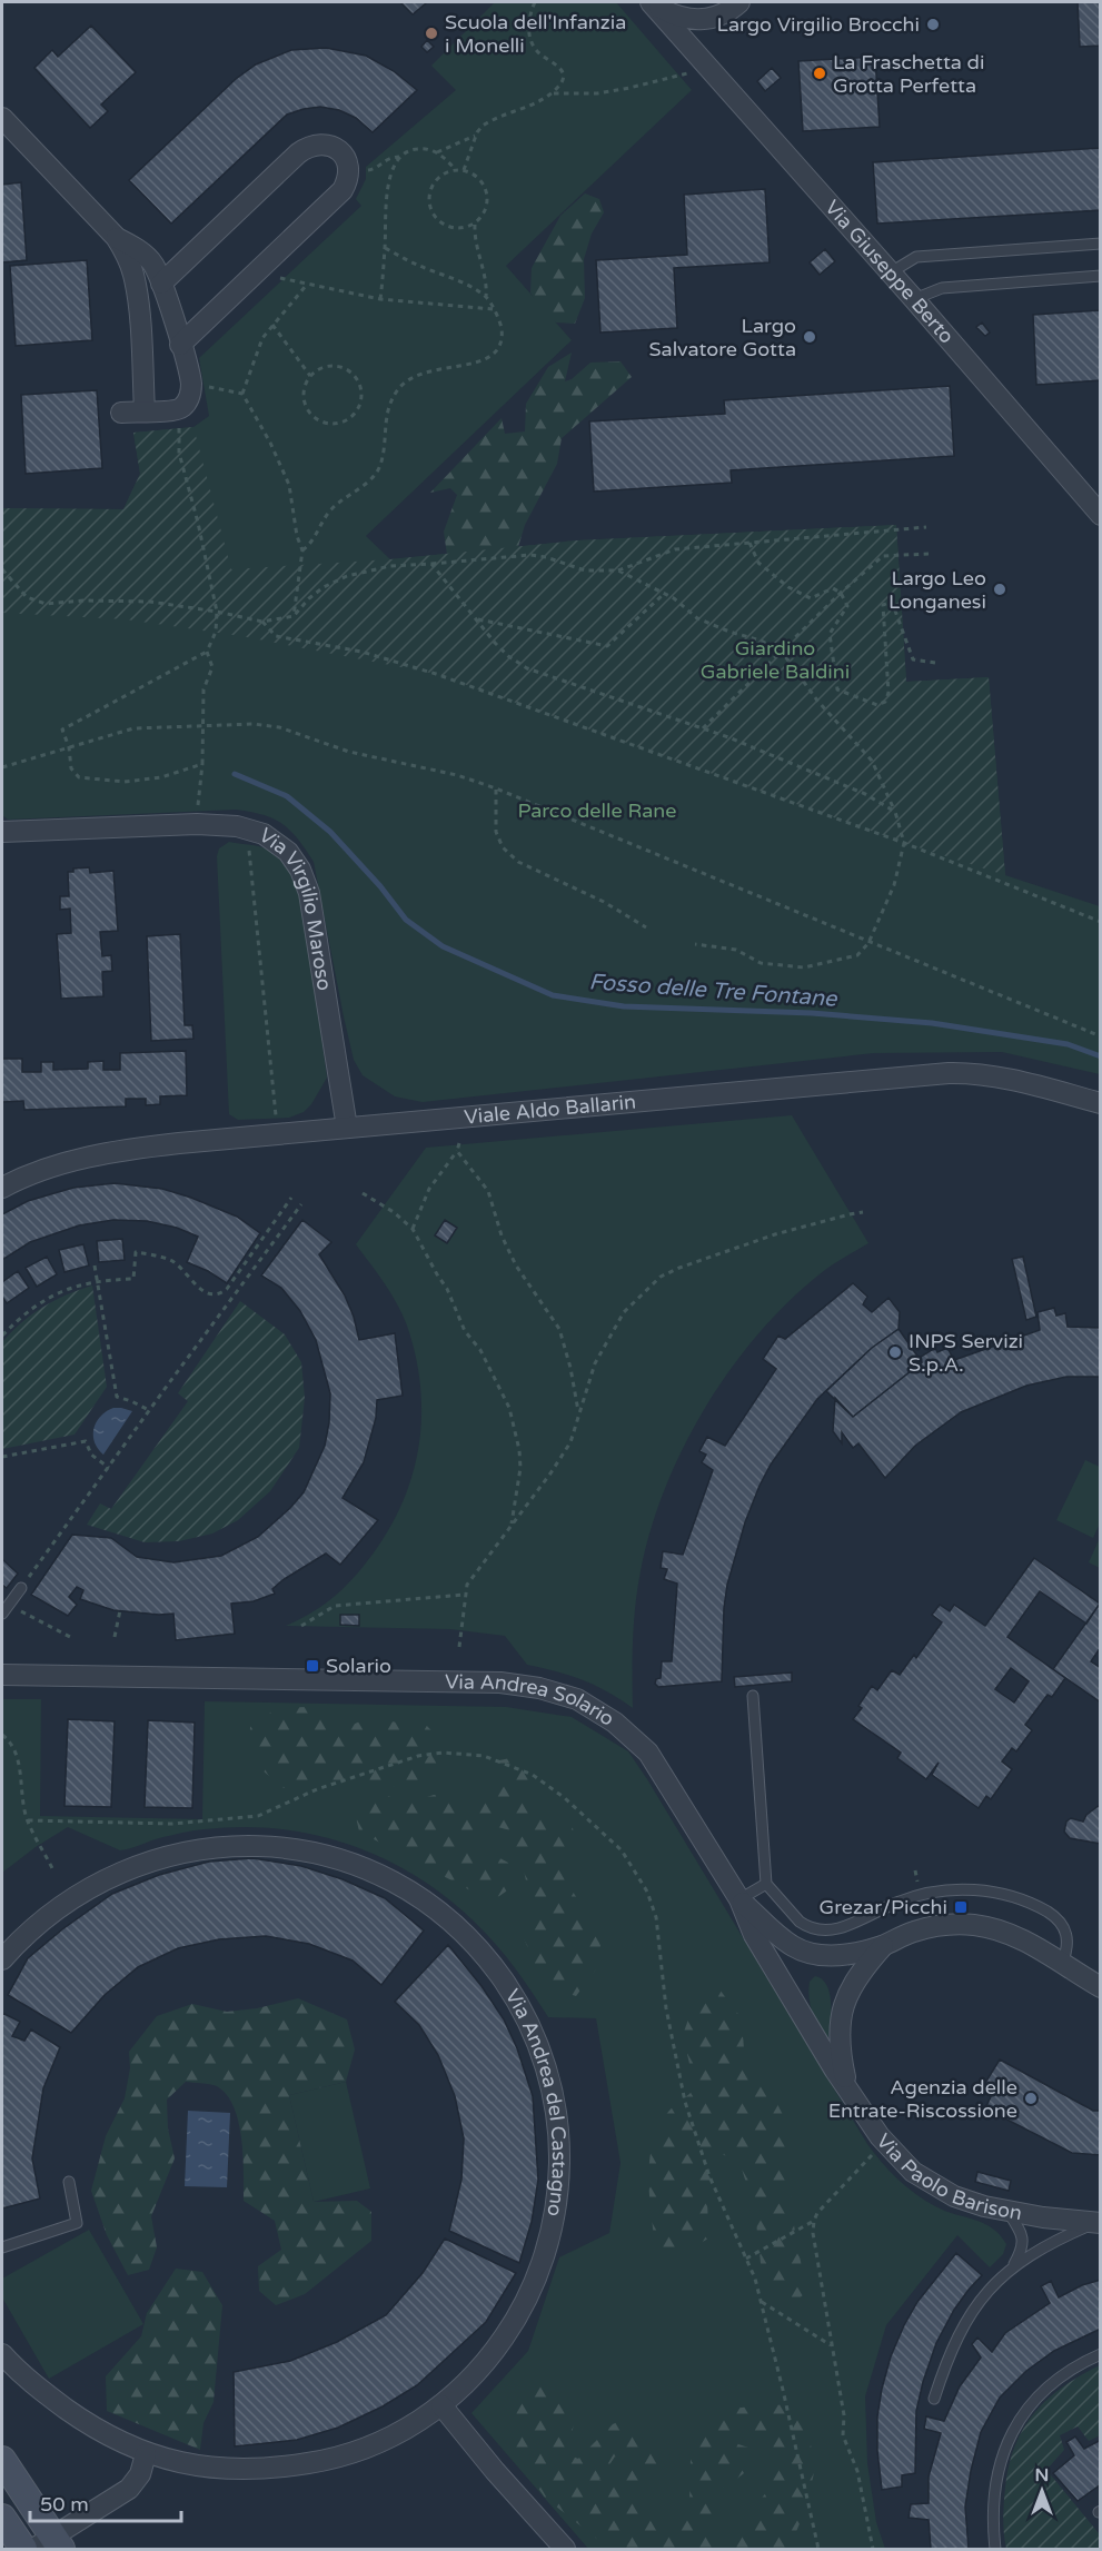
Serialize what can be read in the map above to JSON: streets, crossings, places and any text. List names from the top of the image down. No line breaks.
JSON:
{"streets":{"street":["Via Giuseppe Berto","Via Virgilio Maroso","Viale Aldo Ballarin","Via Andrea Solario","Via Andrea del Castagno","Via Paolo Barison"]},"crossings":[["Via Virgilio Maroso","Viale Aldo Ballarin"],["Via Andrea Solario","Via Paolo Barison"]],"water":["Fosso delle Tre Fontane"],"parks":["Giardino Gabriele Baldini","Parco delle Rane"],"places":{"other":["Largo Virgilio Brocchi","Scuola dell'Infanzia i Monelli","La Fraschetta di Grotta Perfetta","Largo Salvatore Gotta","Largo Leo Longanesi","INPS Servizi S.p.A.","Agenzia delle Entrate-Riscossione"],"transit":["Solario","Grezar/Picchi"]},"scale_bar":"50 m","north":"top"}
